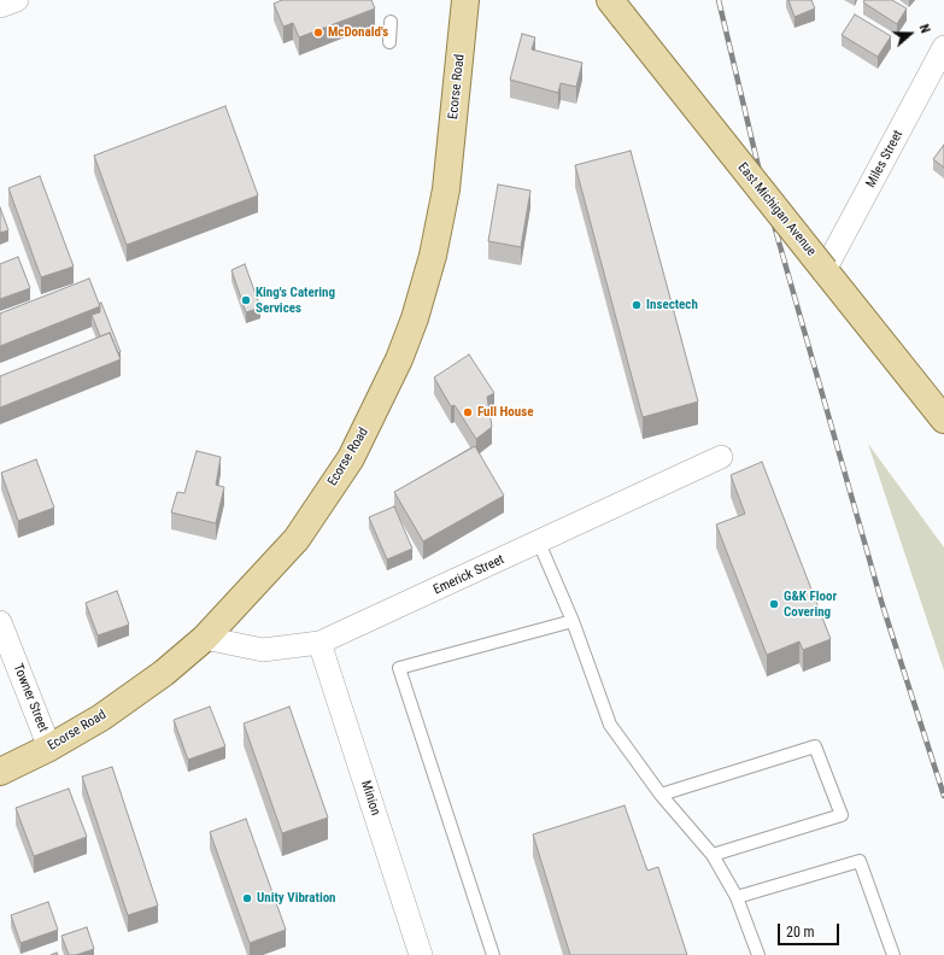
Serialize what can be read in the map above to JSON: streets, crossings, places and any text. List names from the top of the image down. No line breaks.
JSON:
{"streets":{"main road":["Ecorse Road","East Michigan Avenue"],"street":["Miles Street","Emerick Street","Towner Street","Minion"]},"crossings":[["Ecorse Road","Emerick Street"],["Ecorse Road","Towner Street"],["Miles Street","East Michigan Avenue"],["Emerick Street","Minion"]],"places":["McDonald's","King's Catering Services","Insectech","Full House","G&K Floor Covering","Unity Vibration"],"scale_bar":"20 m","north":"right"}
